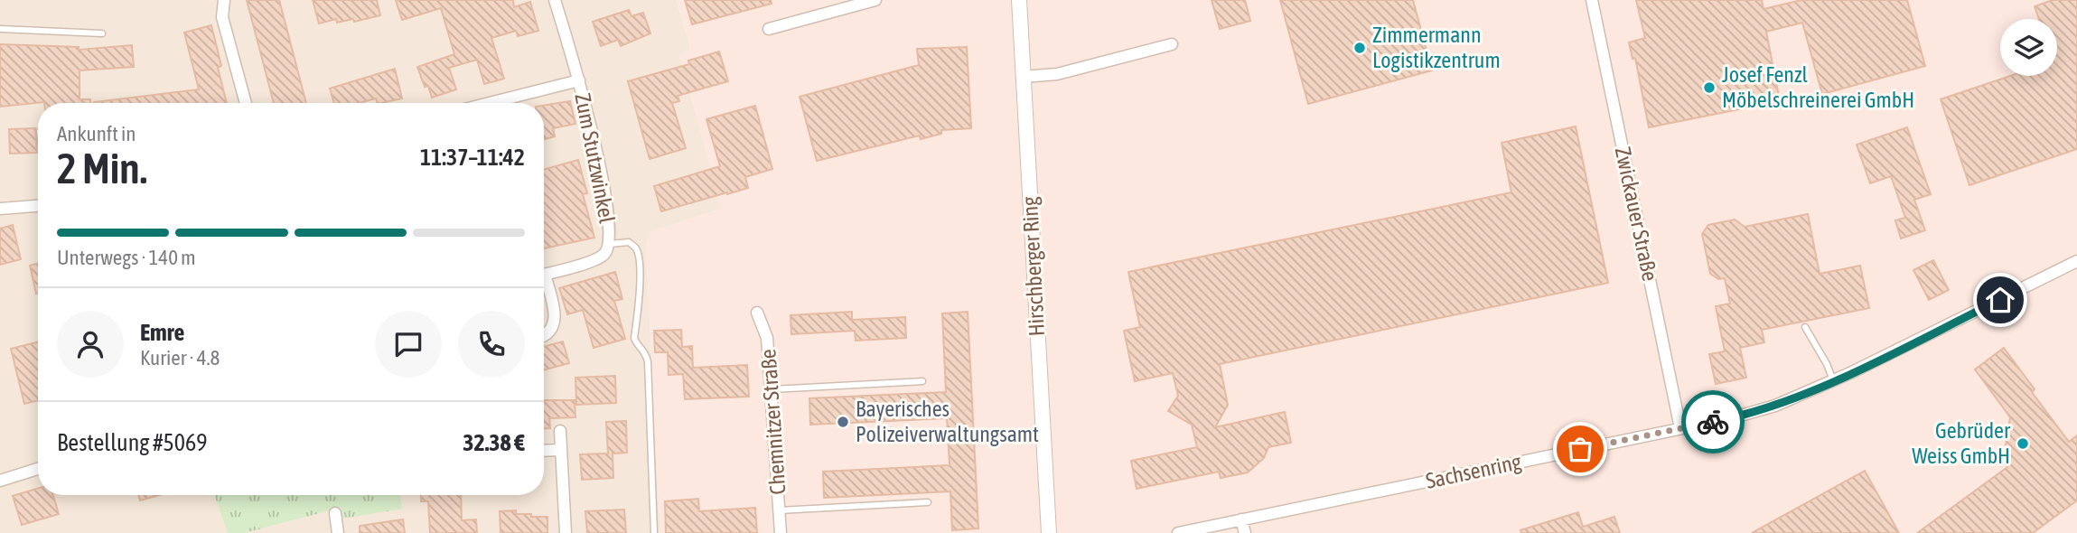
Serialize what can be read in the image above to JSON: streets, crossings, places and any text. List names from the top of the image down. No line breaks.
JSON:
{"streets":{"street":["Zum Stutzwinkel","Zwickauer Straße","Hirschberger Ring","Chemnitzer Straße","Sachsenring"]},"crossings":[["Zwickauer Straße","Sachsenring"]],"places":["Zimmermann Logistikzentrum","Josef Fenzl Möbelschreinerei GmbH","Bayerisches Polizeiverwaltungsamt","Gebrüder Weiss GmbH"],"page":{"heading":["2 Min.","Ankunft in","11:37–11:42"],"panel":["Emre","Kurier · 4.8","Bestellung #5069","32.38 €"],"bar":"Unterwegs · 140 m"}}
